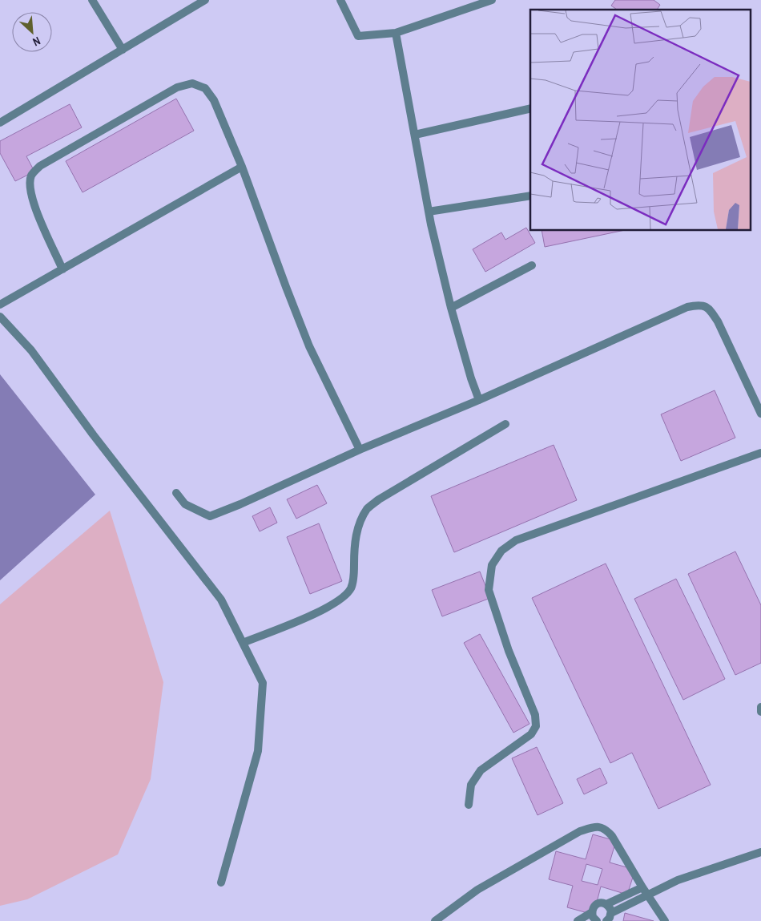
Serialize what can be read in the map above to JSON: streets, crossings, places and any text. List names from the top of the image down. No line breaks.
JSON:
{"north":"bottom right"}
